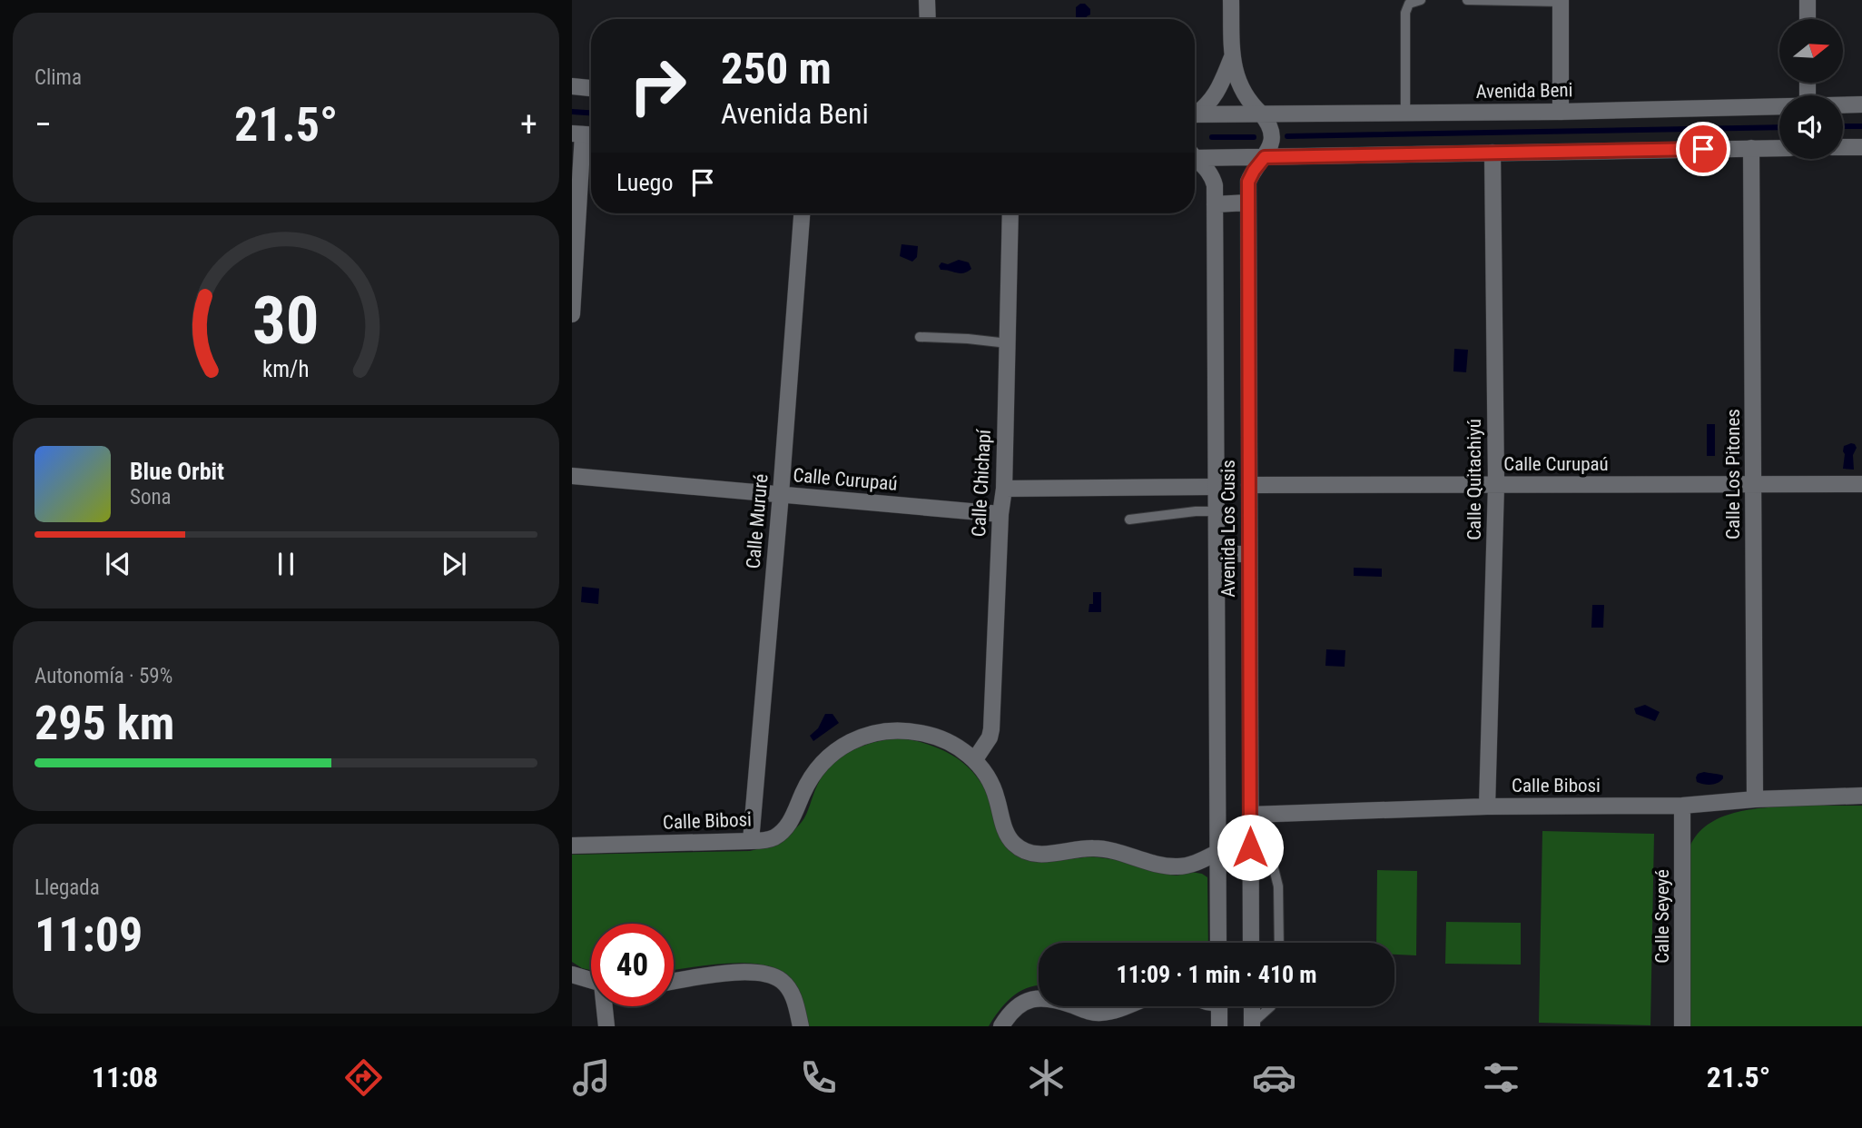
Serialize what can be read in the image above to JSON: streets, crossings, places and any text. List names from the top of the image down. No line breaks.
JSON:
{"streets":{"street":["Avenida Beni","Calle Curupaú","Calle Los Pitones","Calle Quitachiyú","Calle Chichapí","Calle Mururé","Avenida Los Cusis","Calle Bibosi","Calle Seyeyé"]},"crossings":[["Avenida Beni","Avenida Los Cusis"],["Calle Curupaú","Calle Los Pitones"],["Calle Curupaú","Calle Quitachiyú"],["Calle Curupaú","Calle Chichapí"],["Calle Curupaú","Calle Mururé"],["Calle Curupaú","Avenida Los Cusis"],["Calle Los Pitones","Calle Bibosi"],["Calle Quitachiyú","Calle Bibosi"],["Calle Chichapí","Calle Bibosi"],["Calle Mururé","Calle Bibosi"],["Avenida Los Cusis","Calle Bibosi"],["Calle Bibosi","Calle Seyeyé"]],"north":"right","page":{"tile":["Clima",["Autonomía · 59%","295 km"],["Llegada","11:09"]],"turn":["250 m","Avenida Beni"],"heat":["−","21.5°","+"],"then":"Luego","song":["Blue Orbit","Sona"],"limit":"40","trip":"11:09 · 1 min · 410 m","tabs":["11:08","21.5°"],"gauge":["30","km/h"]}}
